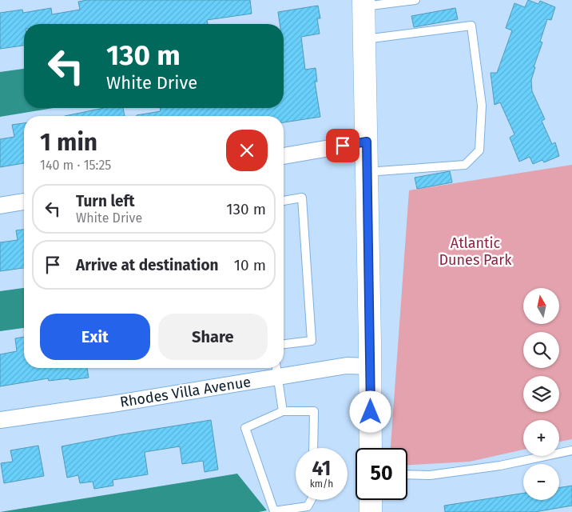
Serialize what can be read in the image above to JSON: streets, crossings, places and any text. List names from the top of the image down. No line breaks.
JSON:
{"streets":{"street":["Rhodes Villa Avenue"]},"parks":["Atlantic Dunes Park"],"north":"top","page":{"turn":["130 m","White Drive"],"heading":["1 min","140 m · 15:25"],"list":[{"name":"Turn left","note":"White Drive","value":"130 m"},{"name":"Arrive at destination","value":"10 m"}],"map_buttons":["+","−"],"buttons":["Exit","Share"],"speed":"41 km/h","limit":"50"}}
